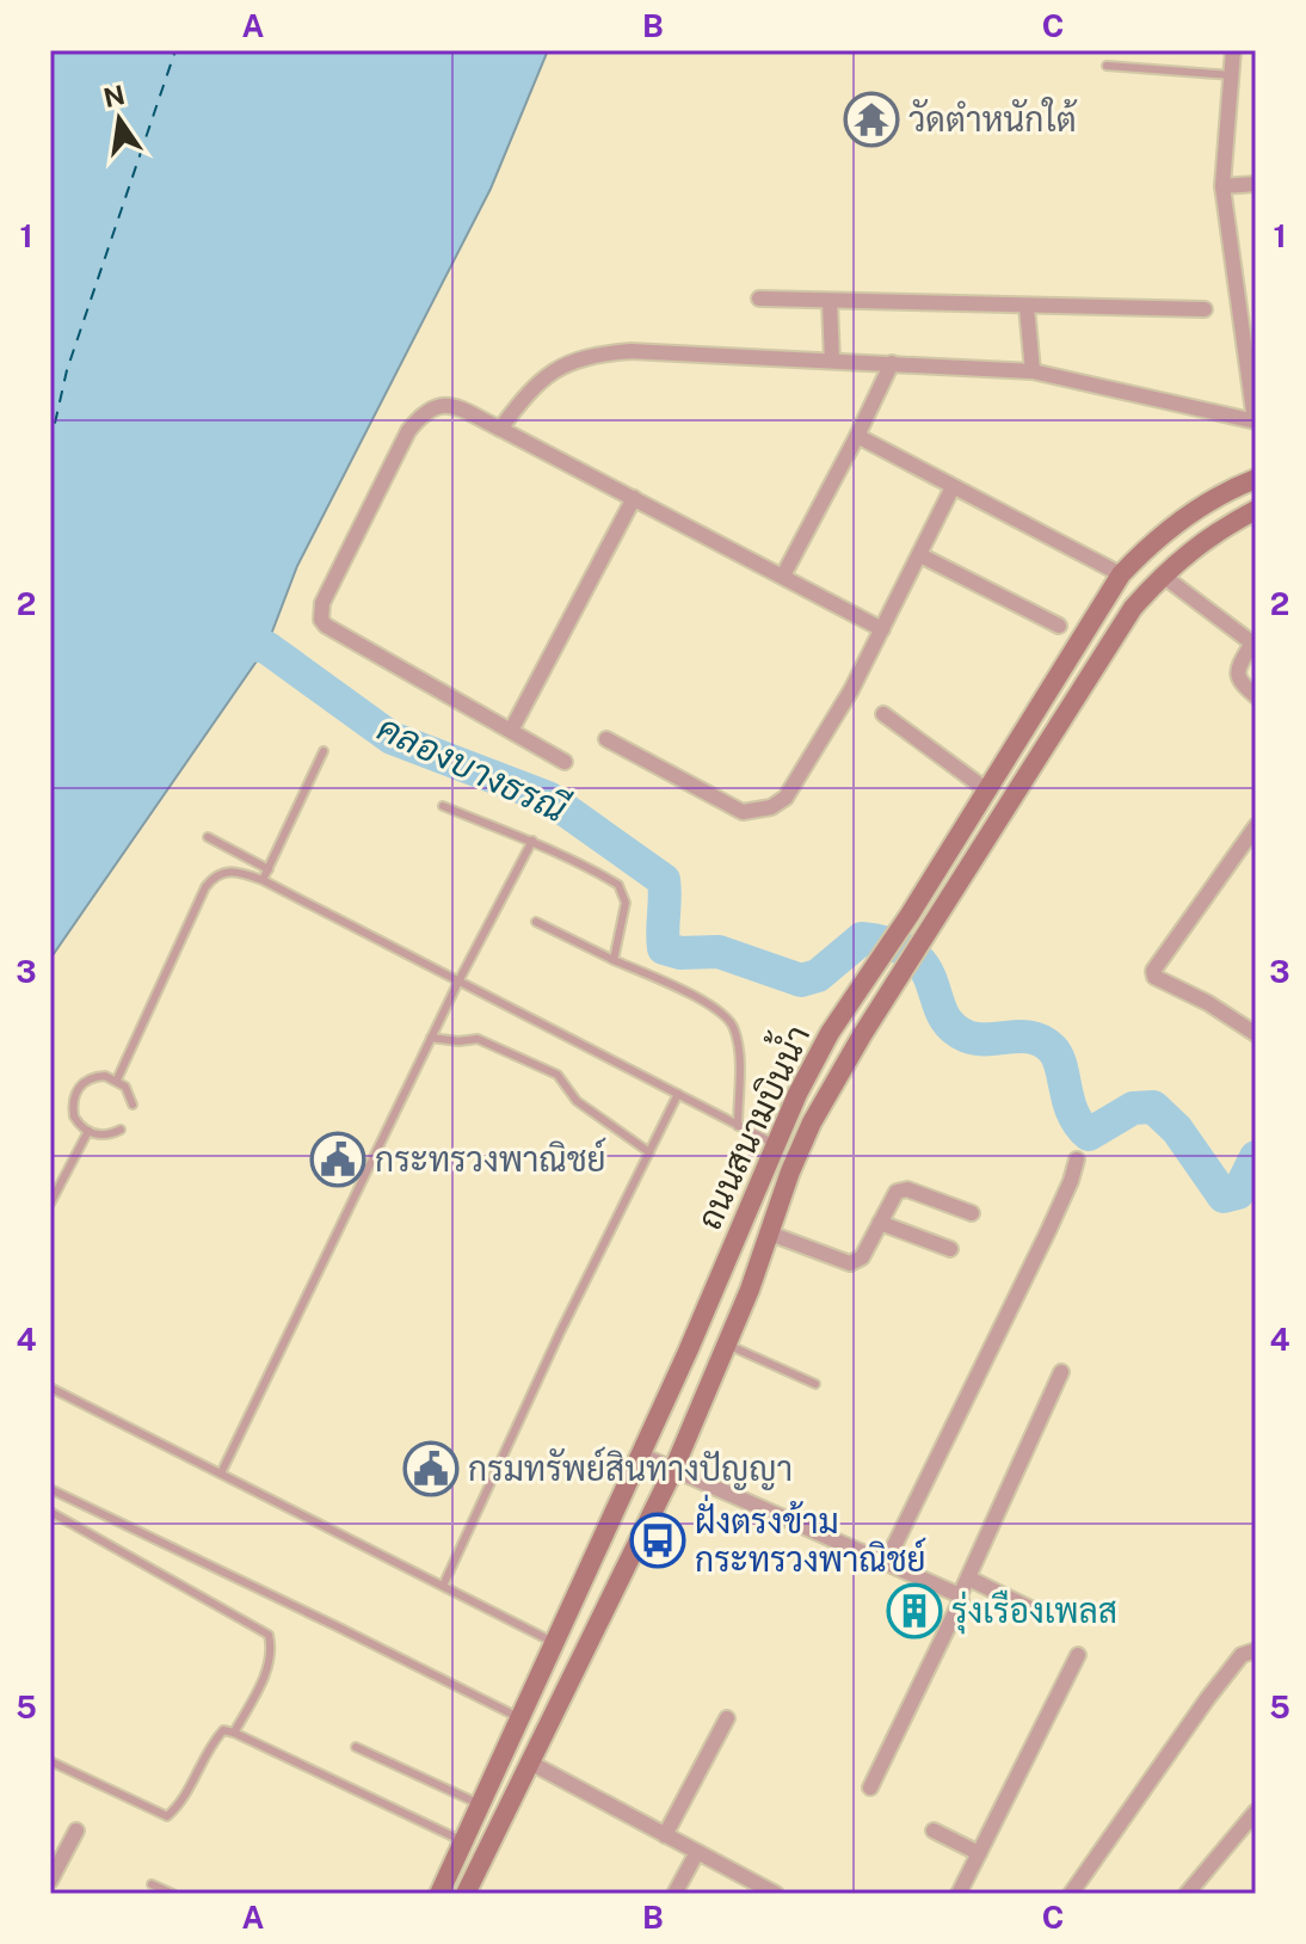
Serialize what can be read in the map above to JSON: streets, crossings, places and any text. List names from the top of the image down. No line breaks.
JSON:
{"streets":{"main road":["ถนนสนามบินน้ำ"]},"water":["คลองบางธรณี"],"places":{"temple":["วัดตำหนักใต้"],"public building":["กระทรวงพาณิชย์","กรมทรัพย์สินทางปัญญา"],"bus stop":["ฝั่งตรงข้าม กระทรวงพาณิชย์"],"building":["รุ่งเรืองเพลส"]},"north":"top","grid":{"columns":["A","B","C"],"rows":["1","2","3","4","5"]}}
